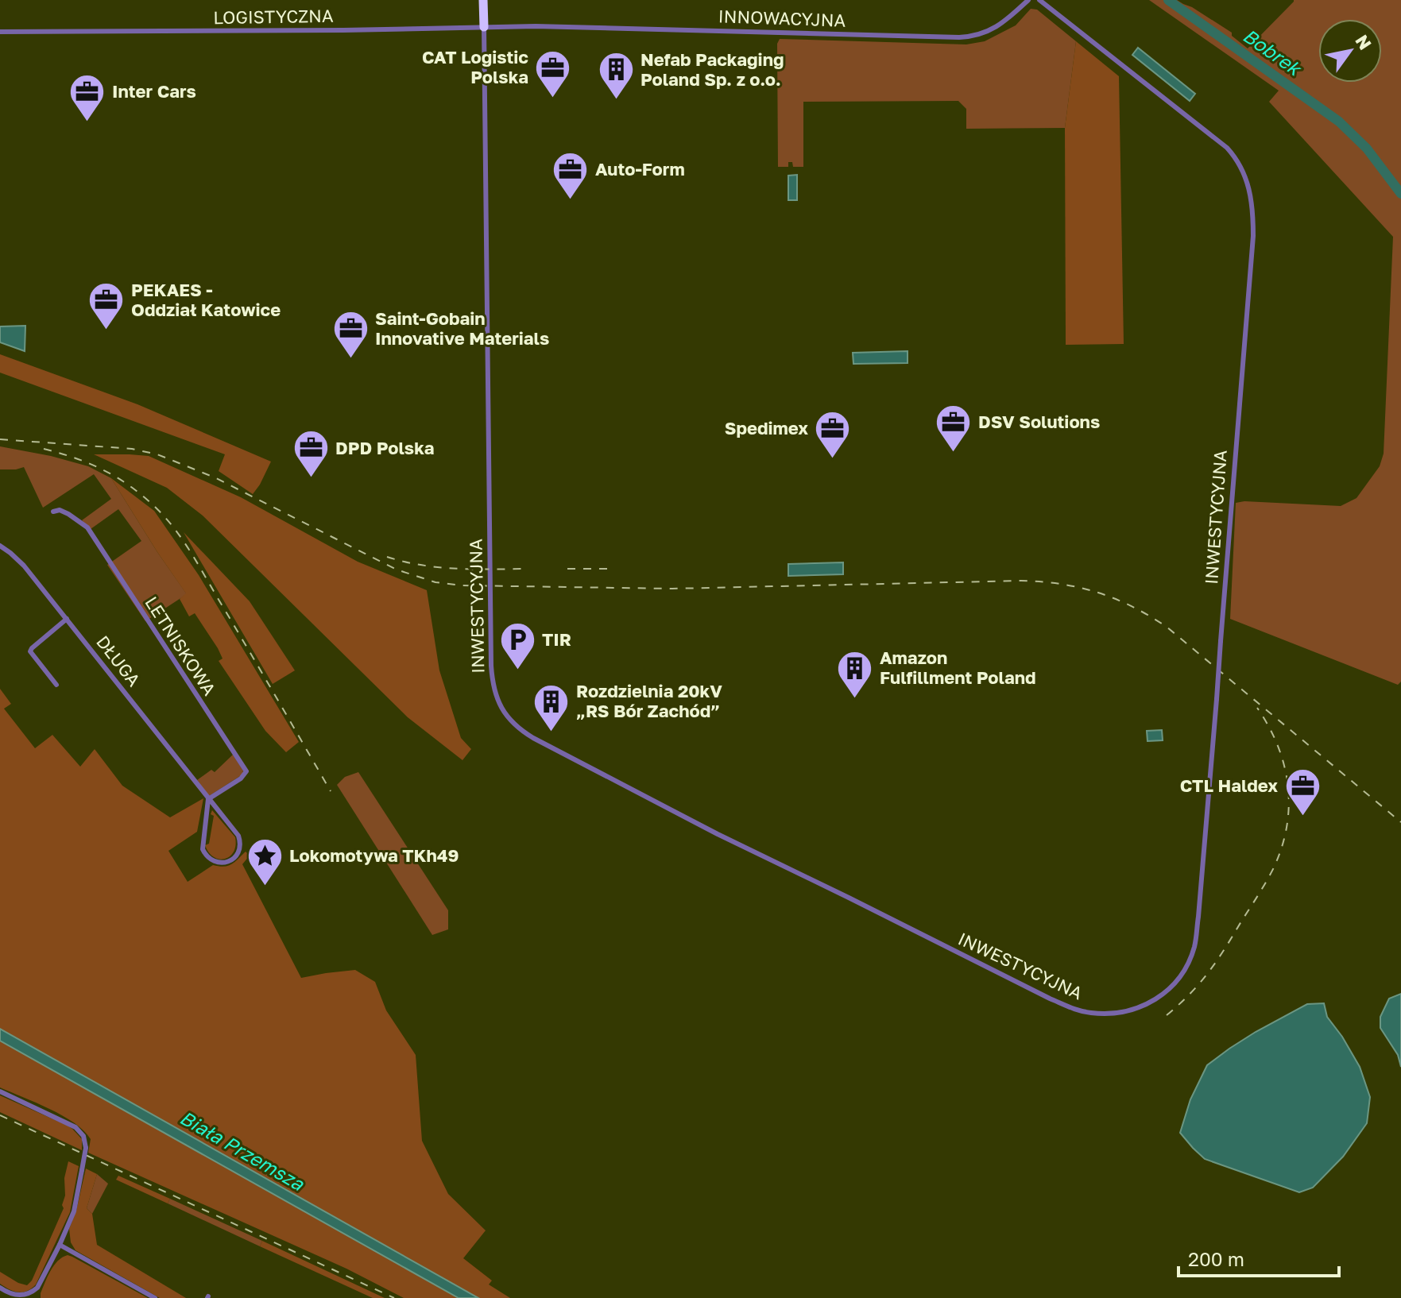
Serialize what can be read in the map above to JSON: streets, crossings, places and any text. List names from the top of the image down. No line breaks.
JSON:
{"streets":{"street":["LOGISTYCZNA","INNOWACYJNA","INWESTYCYJNA","LETNISKOWA","DŁUGA"]},"crossings":[["LOGISTYCZNA","INNOWACYJNA"],["LOGISTYCZNA","INWESTYCYJNA"],["INNOWACYJNA","INWESTYCYJNA"],["LETNISKOWA","DŁUGA"]],"water":["Bobrek","Biała Przemsza"],"places":{"office":["CAT Logistic Polska","Inter Cars","Auto-Form","PEKAES - Oddział Katowice","Saint-Gobain Innovative Materials","DSV Solutions","Spedimex","DPD Polska","CTL Haldex"],"building":["Nefab Packaging Poland Sp. z o.o.","Amazon Fulfillment Poland","Rozdzielnia 20kV „RS Bór Zachód”"],"parking":["TIR"],"place":["Lokomotywa TKh49"]},"scale_bar":"200 m","north":"top right"}
